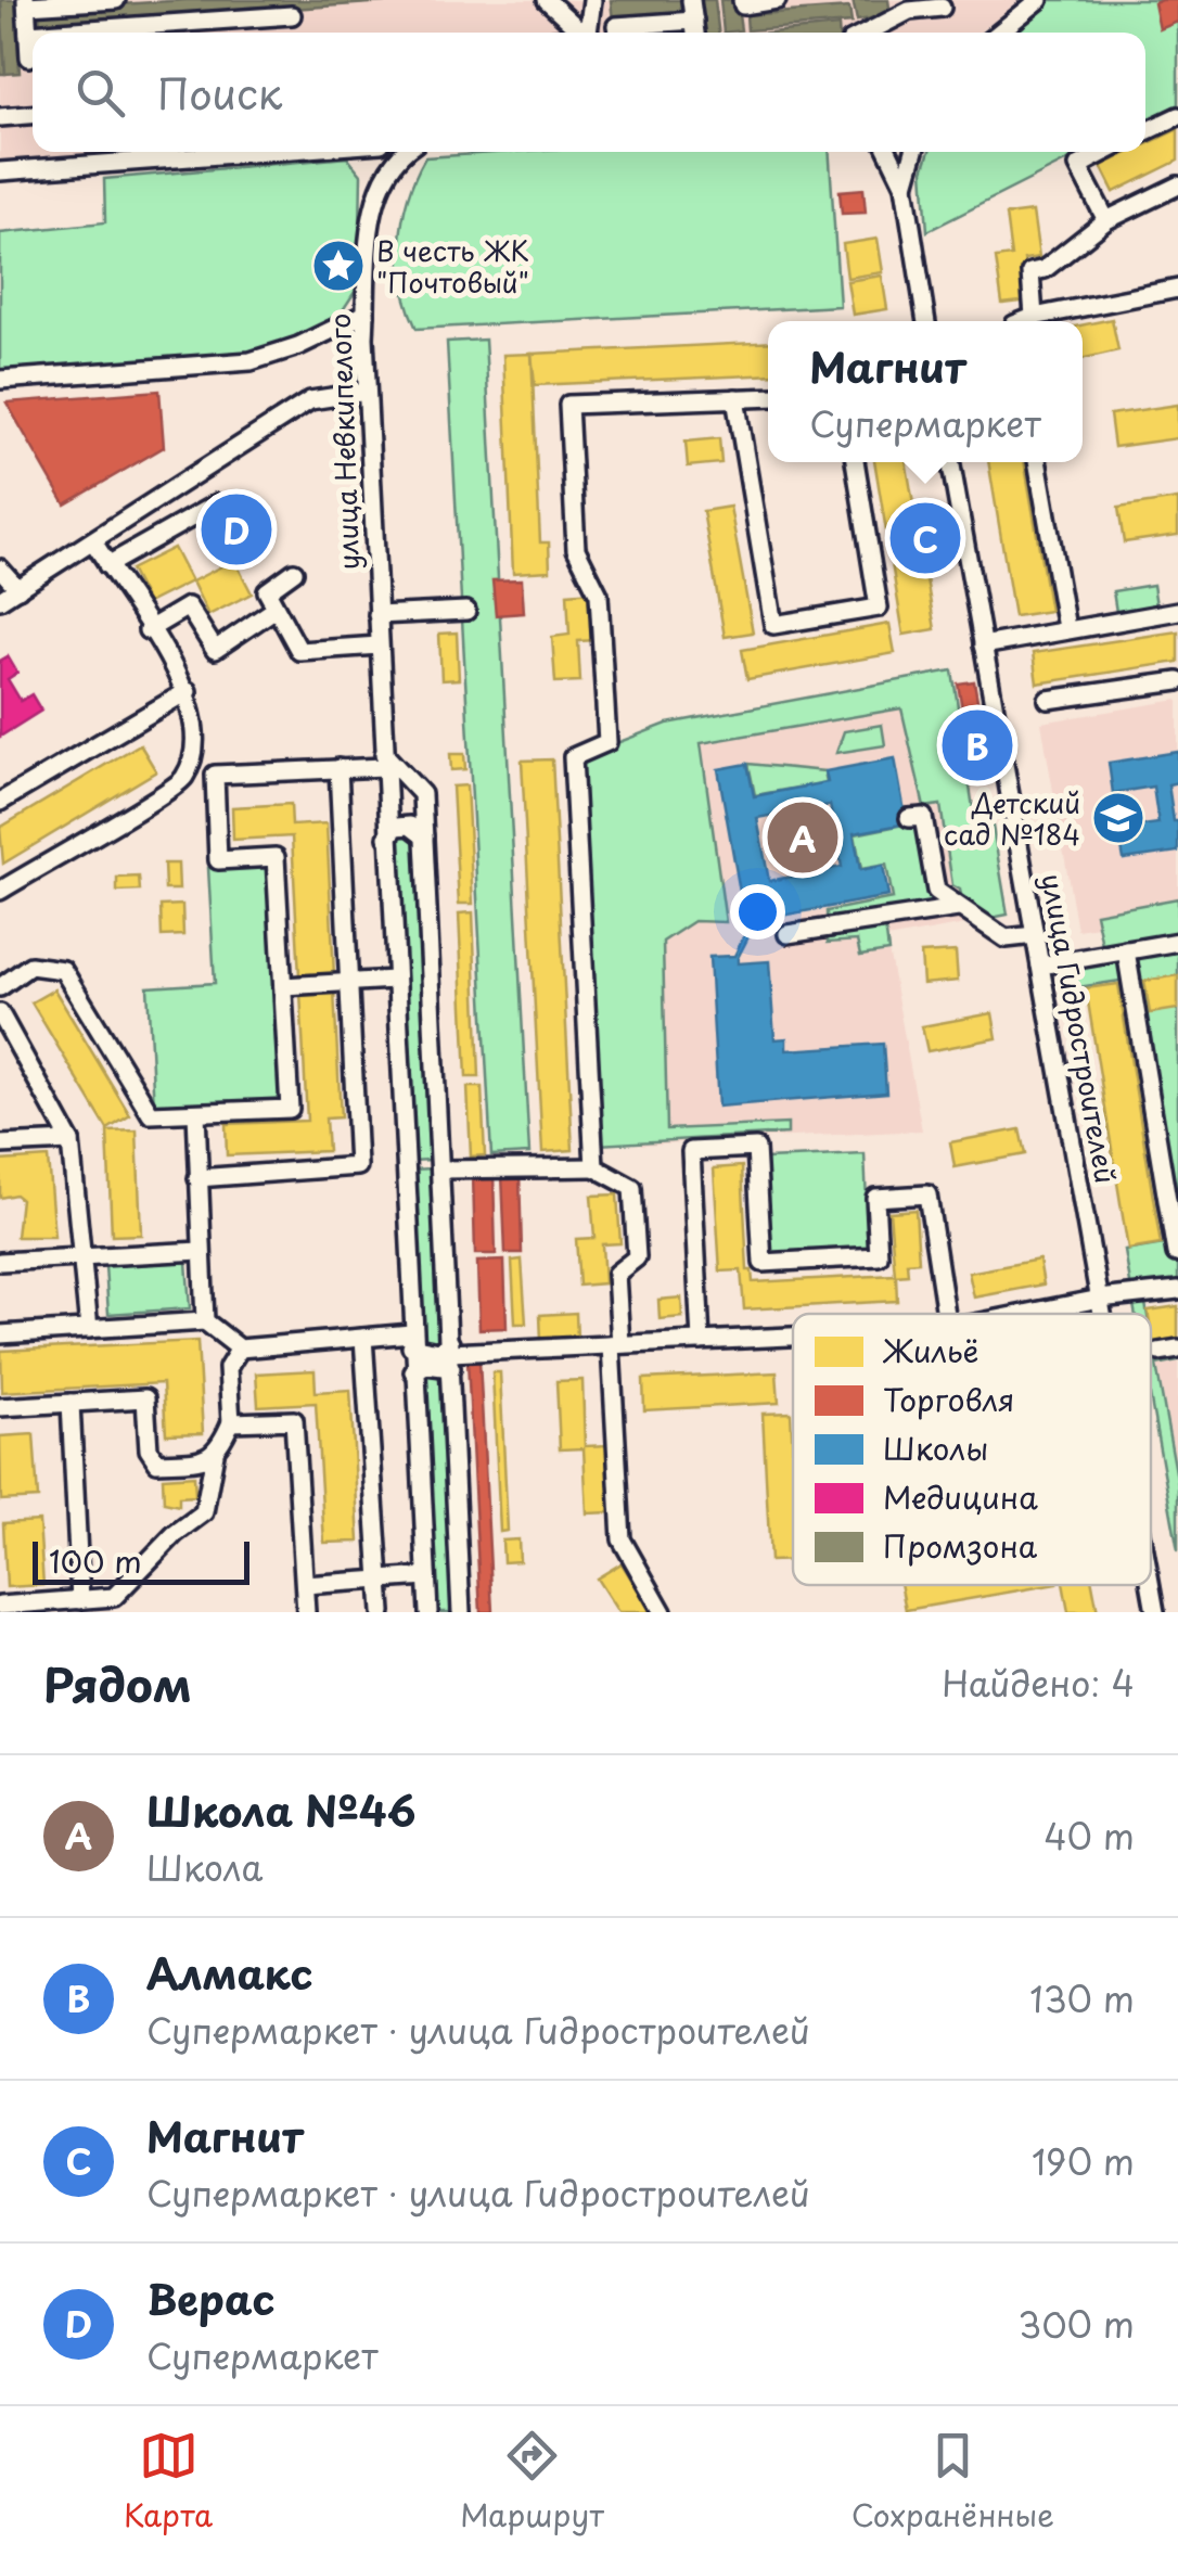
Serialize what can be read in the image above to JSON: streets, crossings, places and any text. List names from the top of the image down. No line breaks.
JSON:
{"streets":{"street":["улица Невкипелого","улица Гидростроителей"]},"places":{"place":["В честь ЖК \"Почтовый\""],"school or university":["Детский сад №184"]},"legend":["Жильё","Торговля","Школы","Медицина","Промзона"],"scale_bar":"100 m","page":{"search":"Поиск","popup":["Магнит","Супермаркет"],"pins":["D","C","B","A"],"scale":"100 m","heading":["Рядом","Найдено: 4"],"list":[{"mark":"A","name":"Школа №46","note":"Школа","value":"40 m"},{"mark":"B","name":"Алмакс","note":"Супермаркет · улица Гидростроителей","value":"130 m"},{"mark":"C","name":"Магнит","note":"Супермаркет · улица Гидростроителей","value":"190 m"},{"mark":"D","name":"Верас","note":"Супермаркет","value":"300 m"}],"nav":["Карта","Маршрут","Сохранённые"]}}
